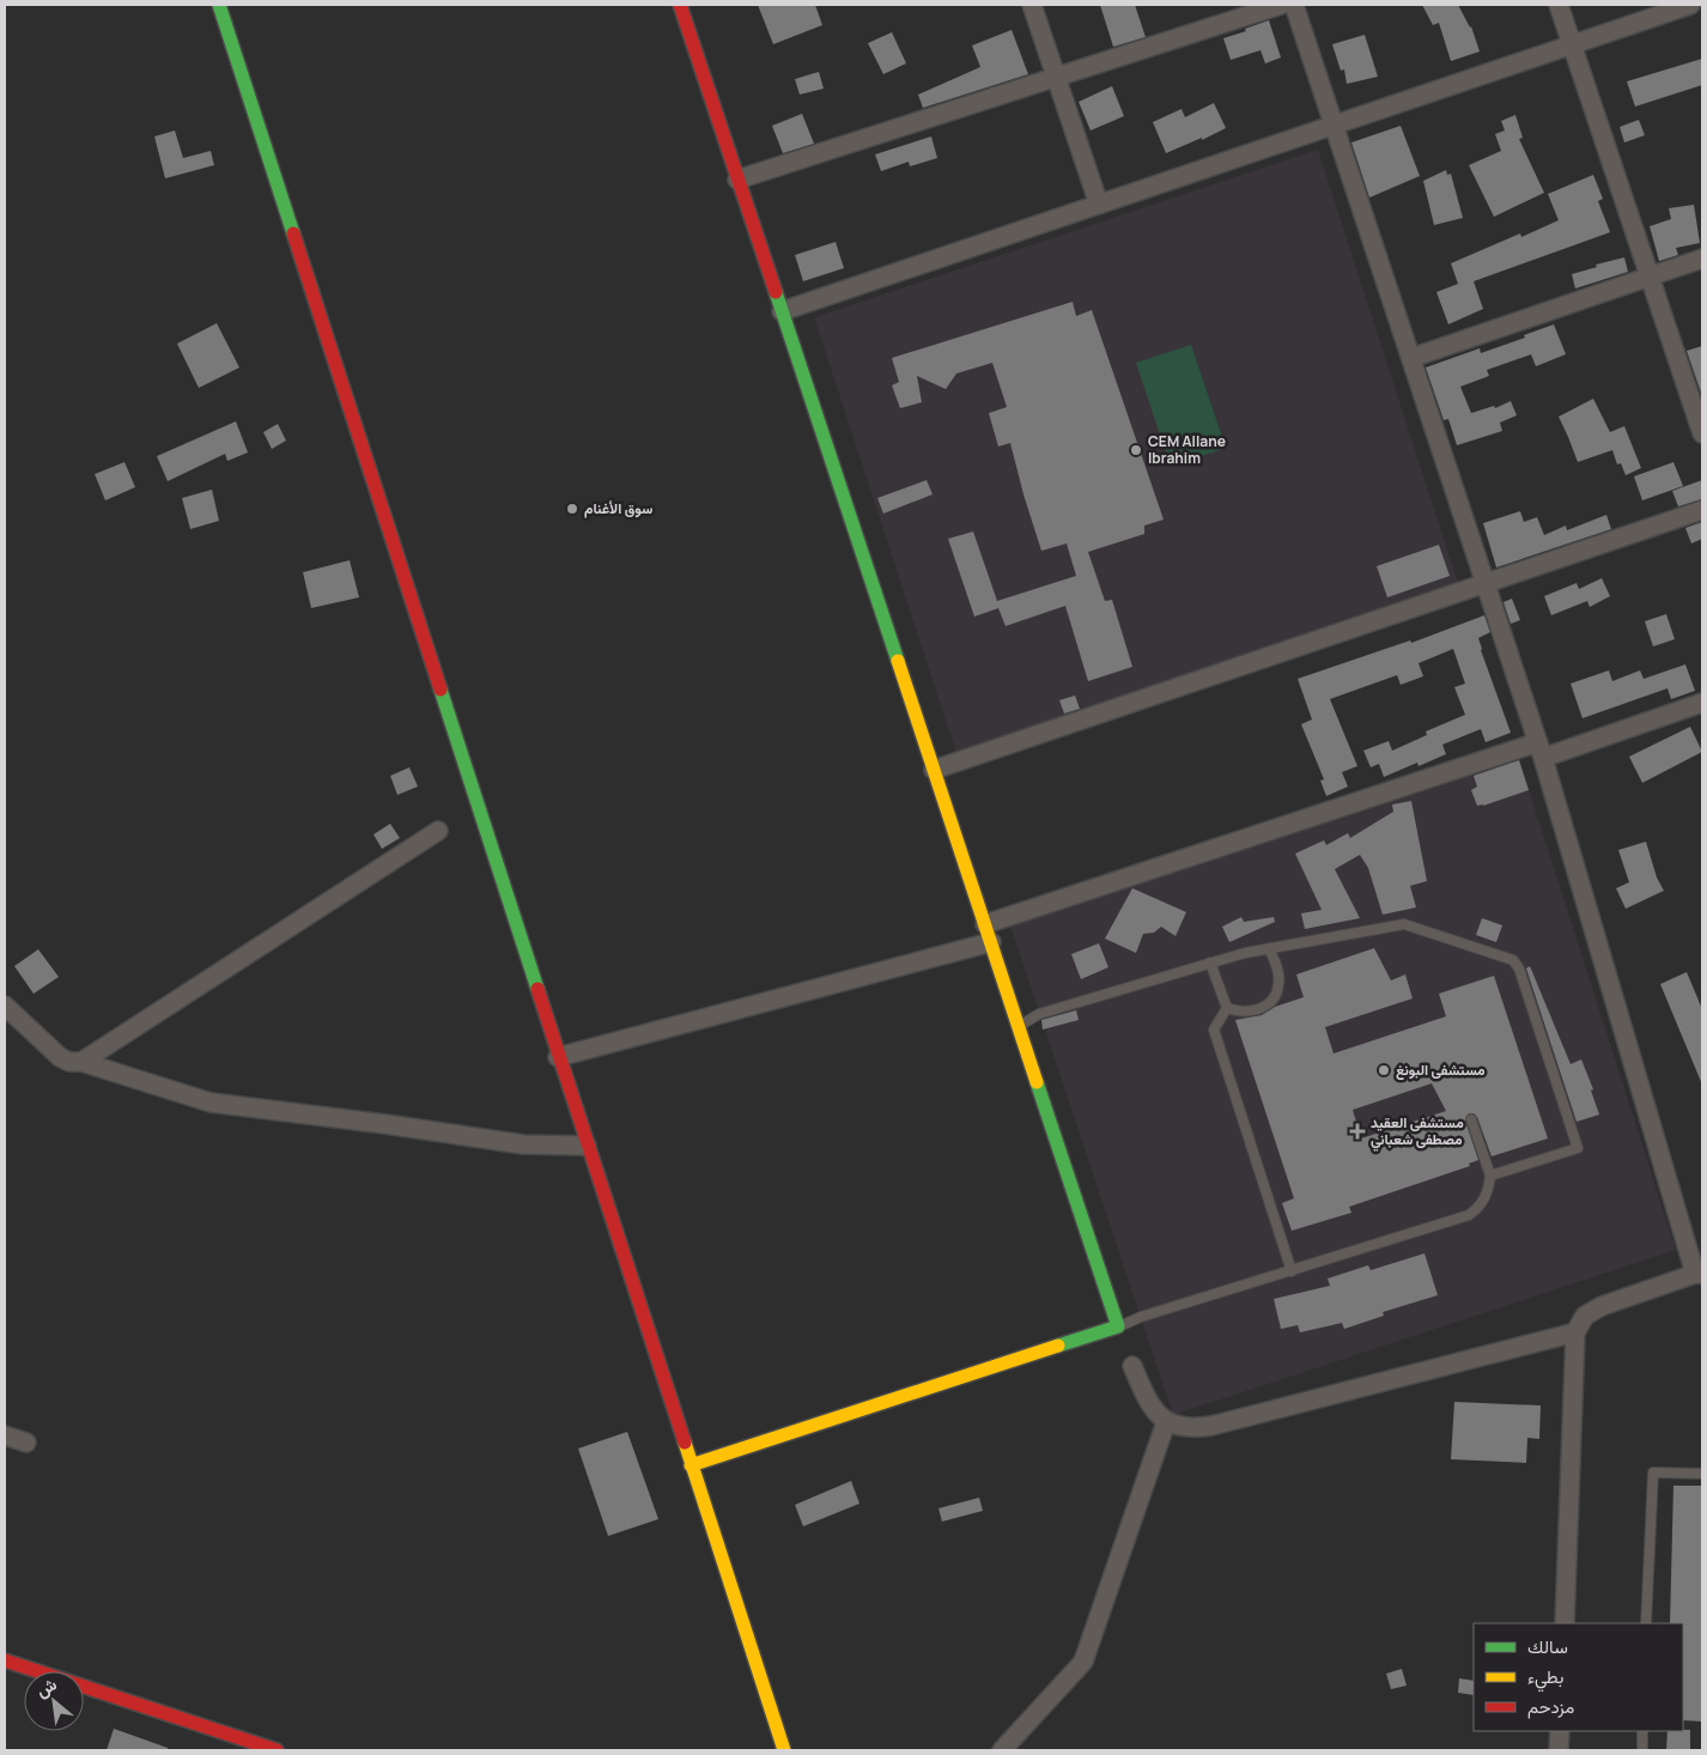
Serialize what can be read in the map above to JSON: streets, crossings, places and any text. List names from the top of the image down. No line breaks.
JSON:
{"places":{"other":["CEM Allane Ibrahim","سوق الأغنام","مستشفى البونغ"],"health":["مستشفى العقيد مصطفى شعباني"]},"legend":["سالك","بطيء","مزدحم"],"north":"top left"}
